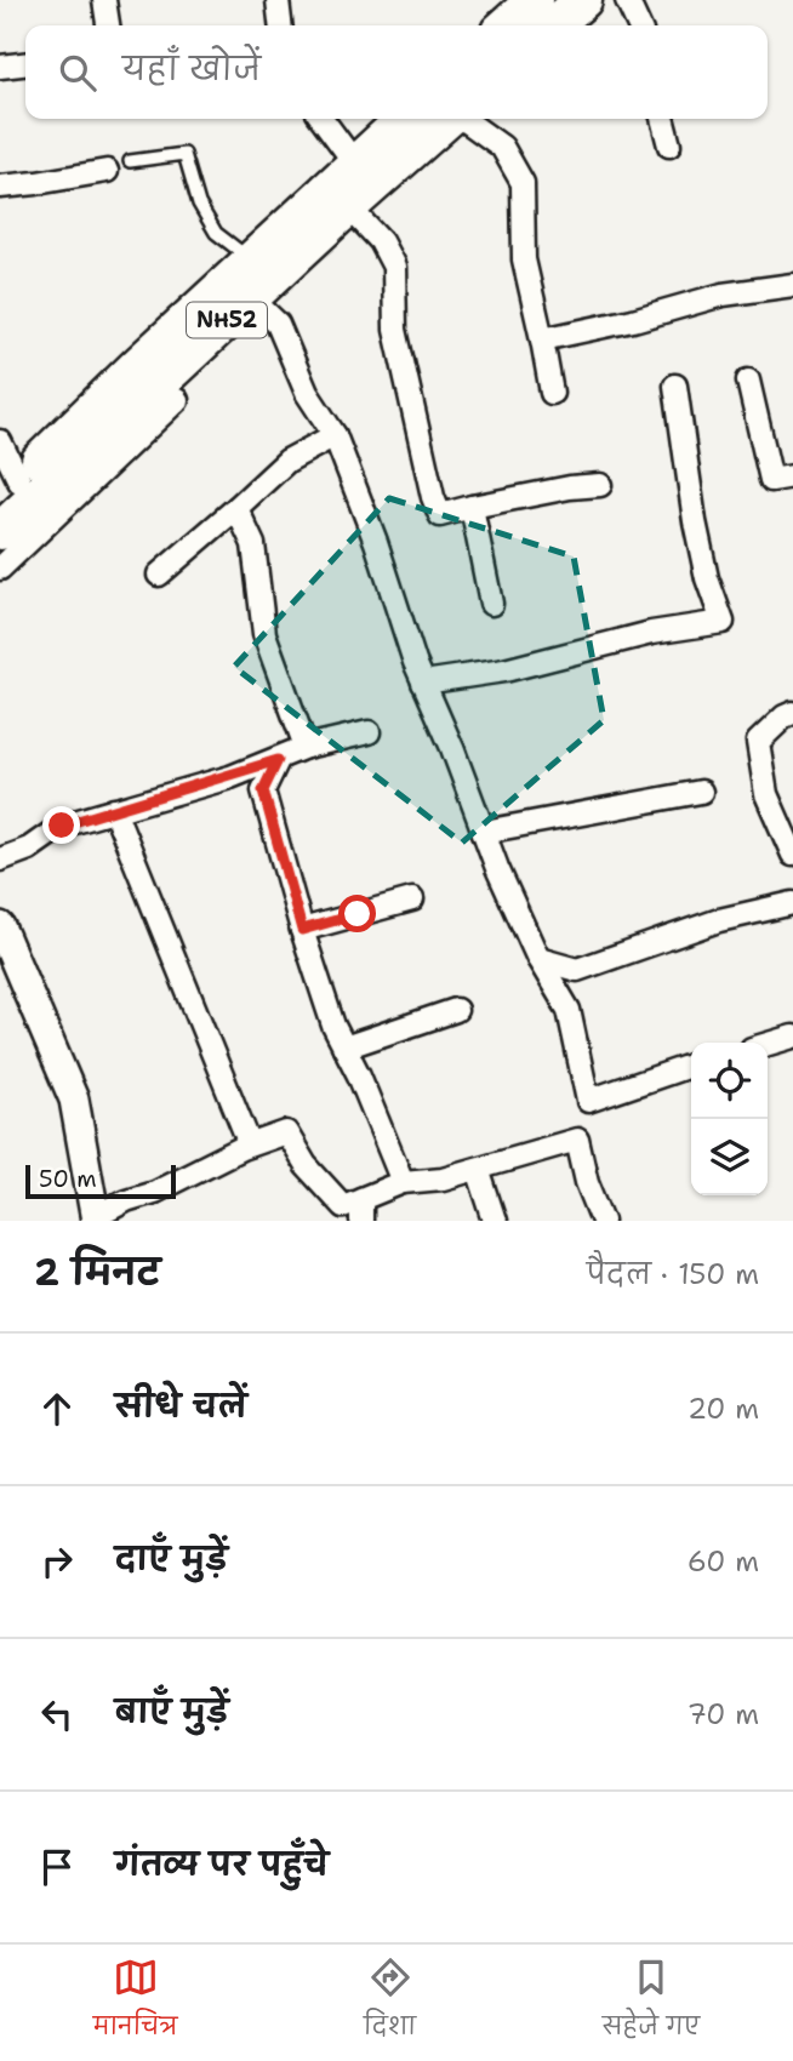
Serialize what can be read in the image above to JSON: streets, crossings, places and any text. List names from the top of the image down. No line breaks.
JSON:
{"streets":{"highway":["NH52"]},"scale_bar":"50 m","page":{"search":"यहाँ खोजें","scale":"50 m","heading":["2 मिनट","पैदल · 150 m"],"list":[["सीधे चलें","20 m"],["दाएँ मुड़ें","60 m"],["बाएँ मुड़ें","70 m"],"गंतव्य पर पहुँचे"],"nav":["मानचित्र","दिशा","सहेजे गए"]}}
